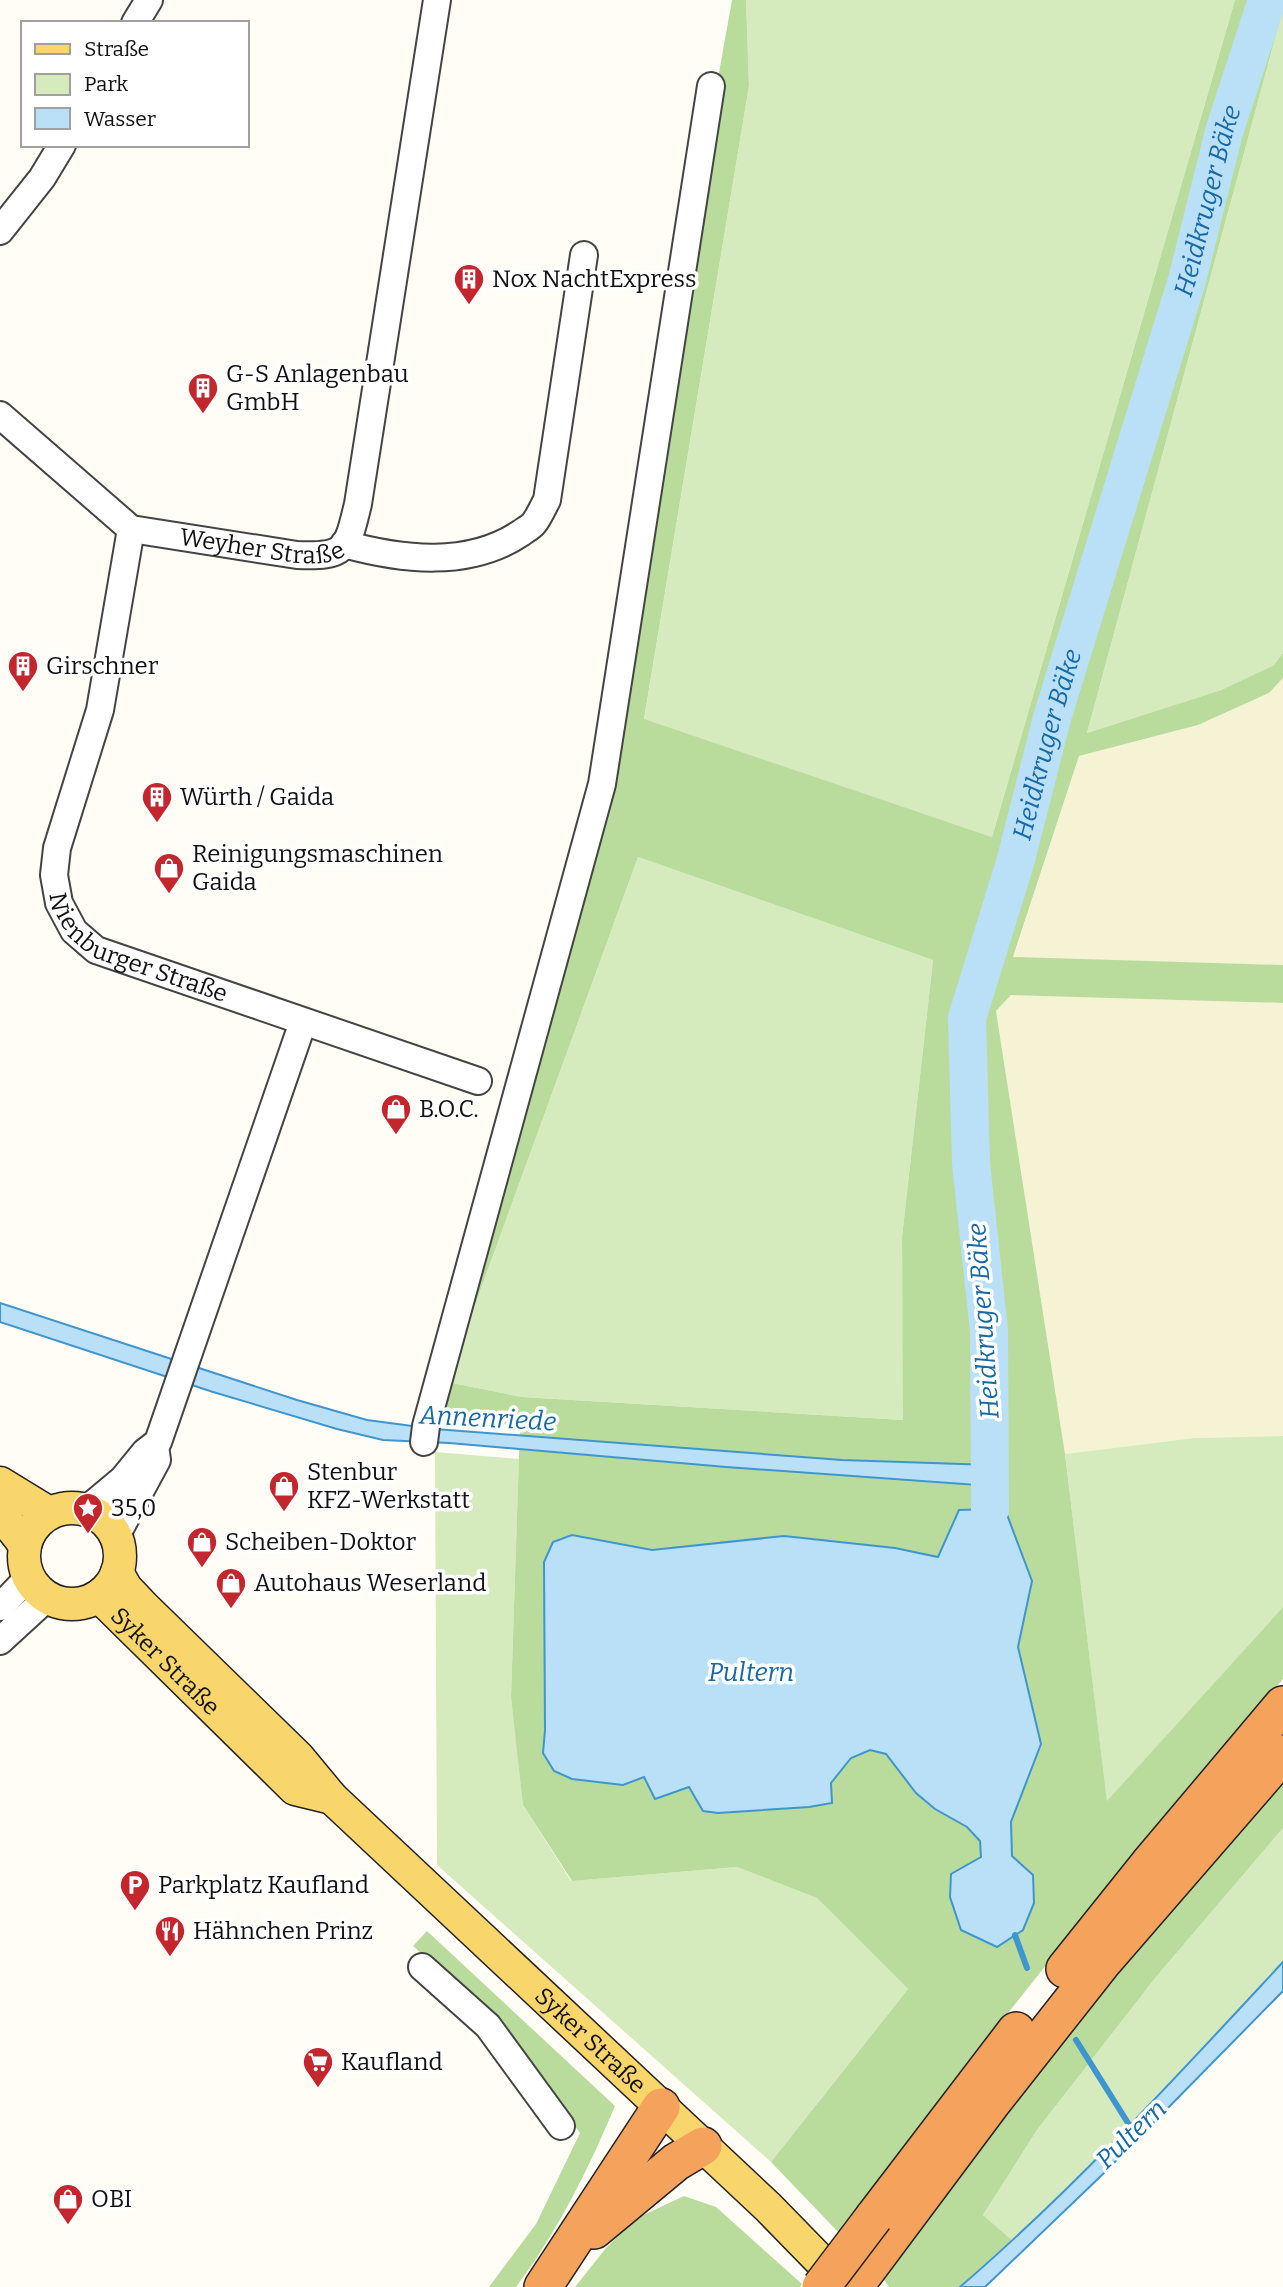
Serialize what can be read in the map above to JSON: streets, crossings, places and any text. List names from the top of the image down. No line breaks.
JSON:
{"streets":{"main road":["Syker Straße"],"street":["Weyher Straße","Nienburger Straße"]},"crossings":[["Weyher Straße","Nienburger Straße"]],"water":["Heidkruger Bäke","Annenriede","Pultern"],"places":{"building":["Nox NachtExpress","G-S Anlagenbau GmbH","Girschner","Würth / Gaida"],"shop":["Reinigungsmaschinen Gaida","B.O.C.","Stenbur KFZ-Werkstatt","Scheiben-Doktor","Autohaus Weserland","OBI"],"place":["35,0"],"parking":["Parkplatz Kaufland"],"restaurant":["Hähnchen Prinz"],"supermarket":["Kaufland"]},"legend":["Straße","Park","Wasser"]}
